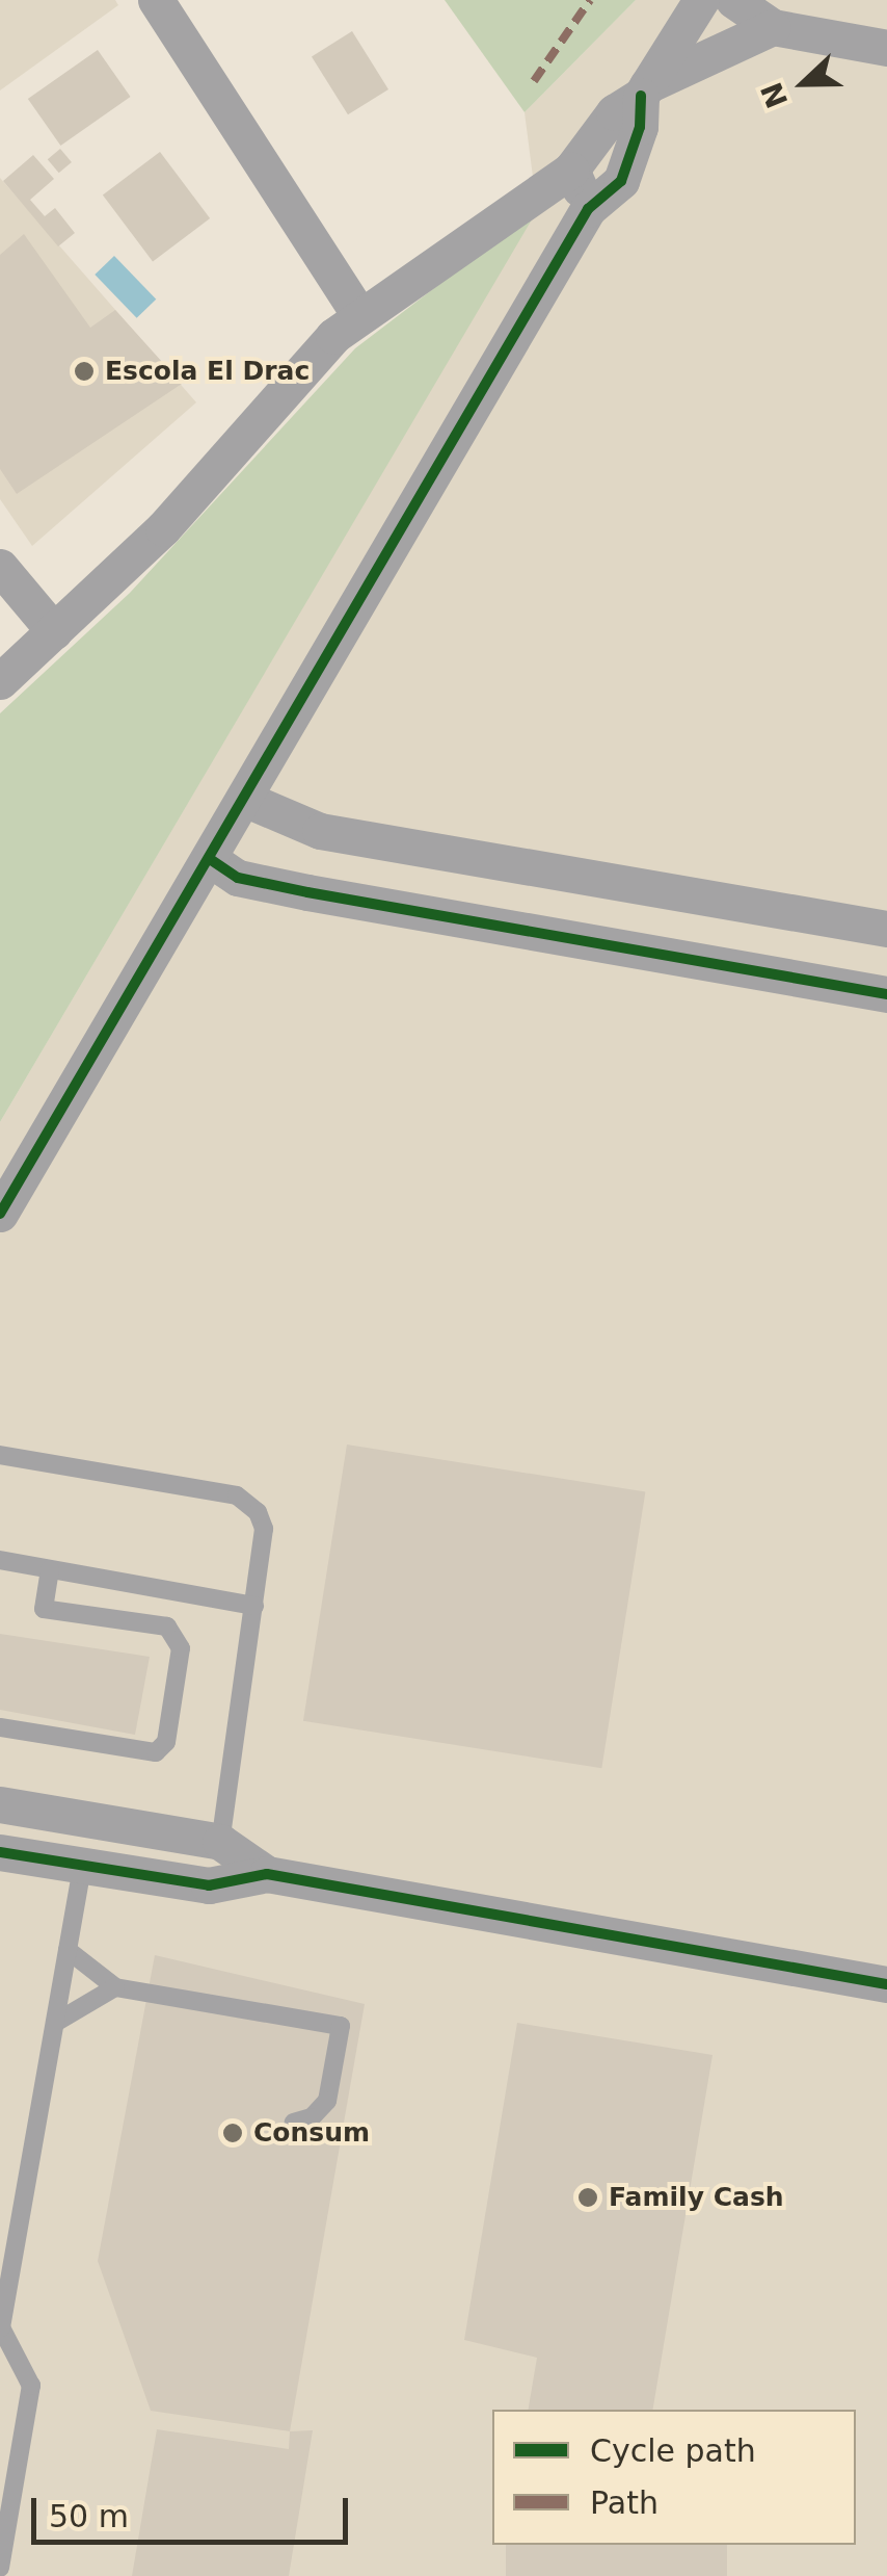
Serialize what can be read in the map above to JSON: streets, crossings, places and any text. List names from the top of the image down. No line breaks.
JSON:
{"places":["Escola El Drac","Consum","Family Cash"],"legend":["Cycle path","Path"],"scale_bar":"50 m","north":"left"}
